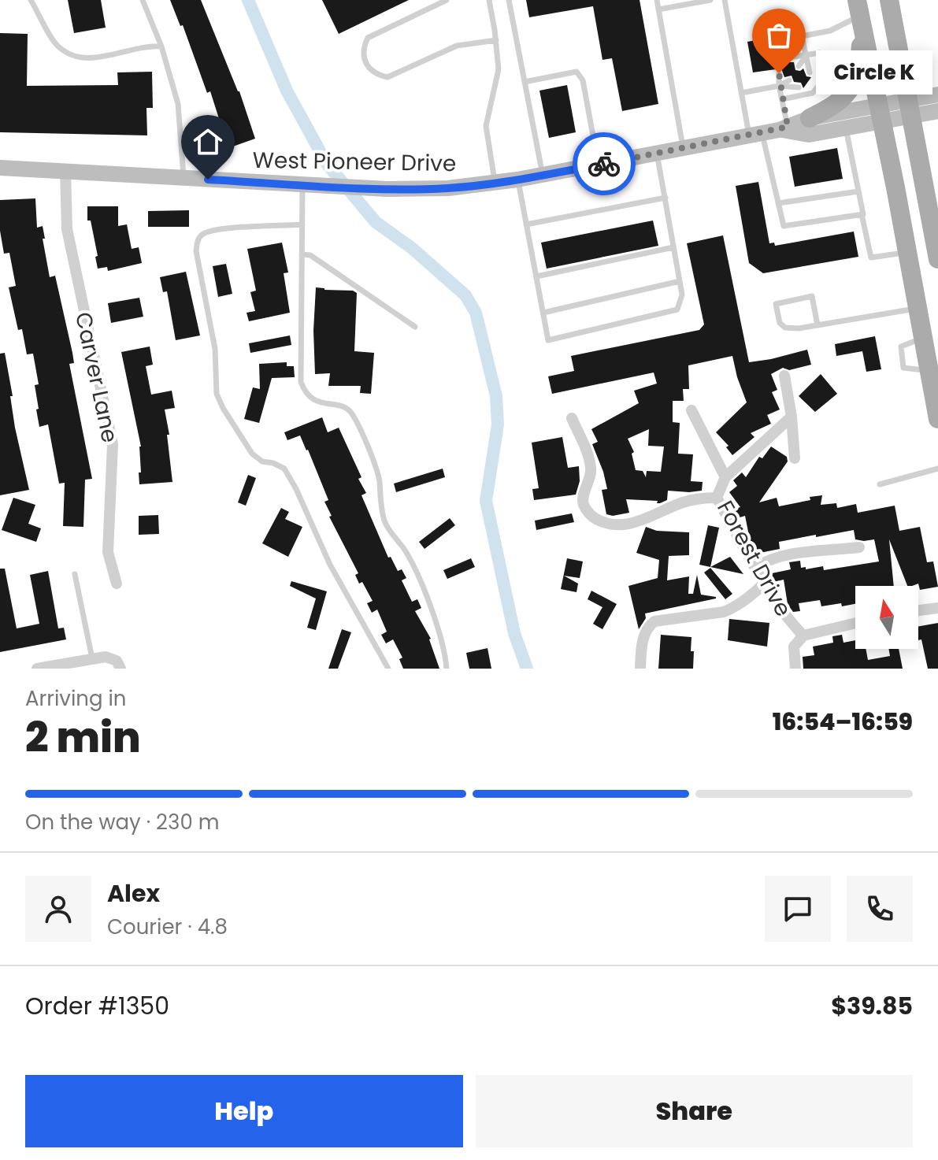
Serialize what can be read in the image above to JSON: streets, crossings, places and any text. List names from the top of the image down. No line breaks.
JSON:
{"streets":{"main road":["West Pioneer Drive"],"street":["Carver Lane","Forest Drive"]},"crossings":[["West Pioneer Drive","Carver Lane"]],"places":["Circle K"],"north":"top","page":{"bubble":"Circle K","heading":["2 min","Arriving in","16:54–16:59"],"panel":["Alex","Courier · 4.8","Order #1350","$39.85"],"bar":"On the way · 230 m","buttons":["Help","Share"]}}
